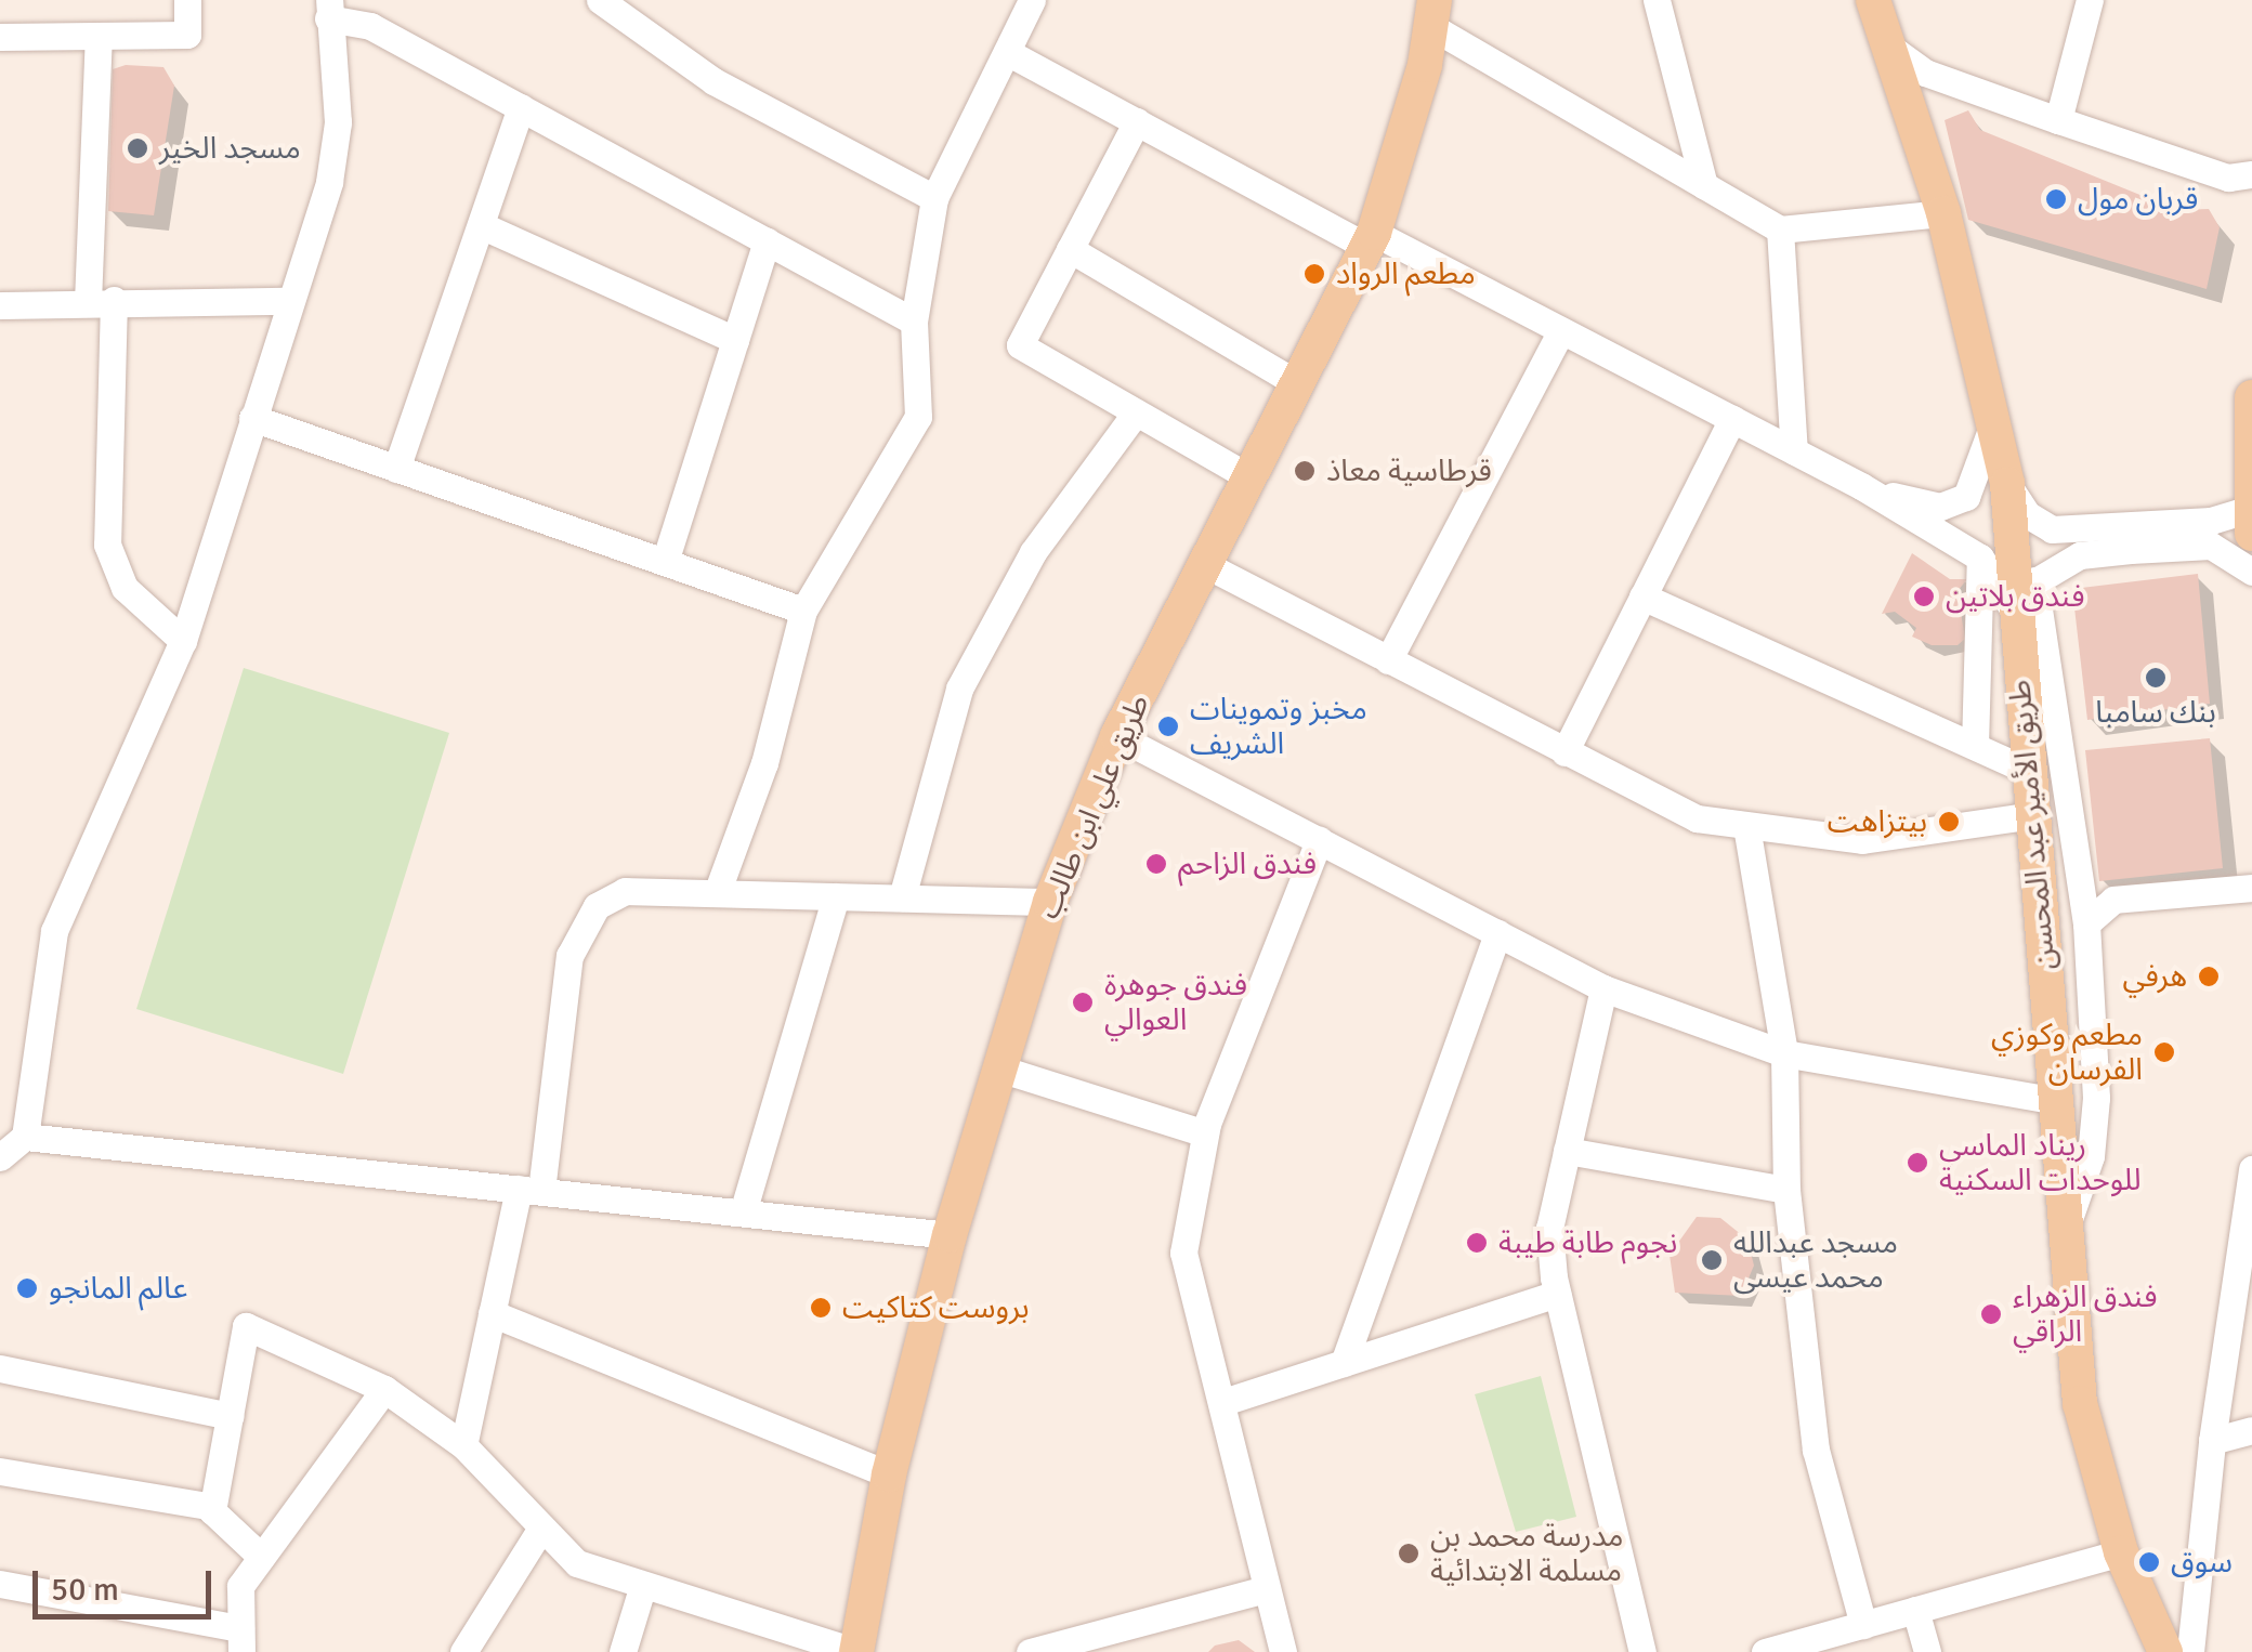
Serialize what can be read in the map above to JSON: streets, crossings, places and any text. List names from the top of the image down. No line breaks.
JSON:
{"streets":{"main road":["طريق علي ابن طالب","طريق الأمير عبد المحسن"]},"places":["مسجد الخير","قربان مول","مطعم الرواد","قرطاسية معاذ","فندق بلاتين","بنك سامبا","مخبز وتموينات الشريف","بيتزاهت","فندق الزاحم","هرفي","فندق جوهرة العوالي","مطعم وكوزي الفرسان","ريناد الماسي للوحدات السكنية","نجوم طابة طيبة","مسجد عبدالله محمد عيسى","عالم المانجو","بروست كتاكيت","فندق الزهراء الراقي","مدرسة محمد بن مسلمة الابتدائية","سوق"],"scale_bar":"50 m"}
